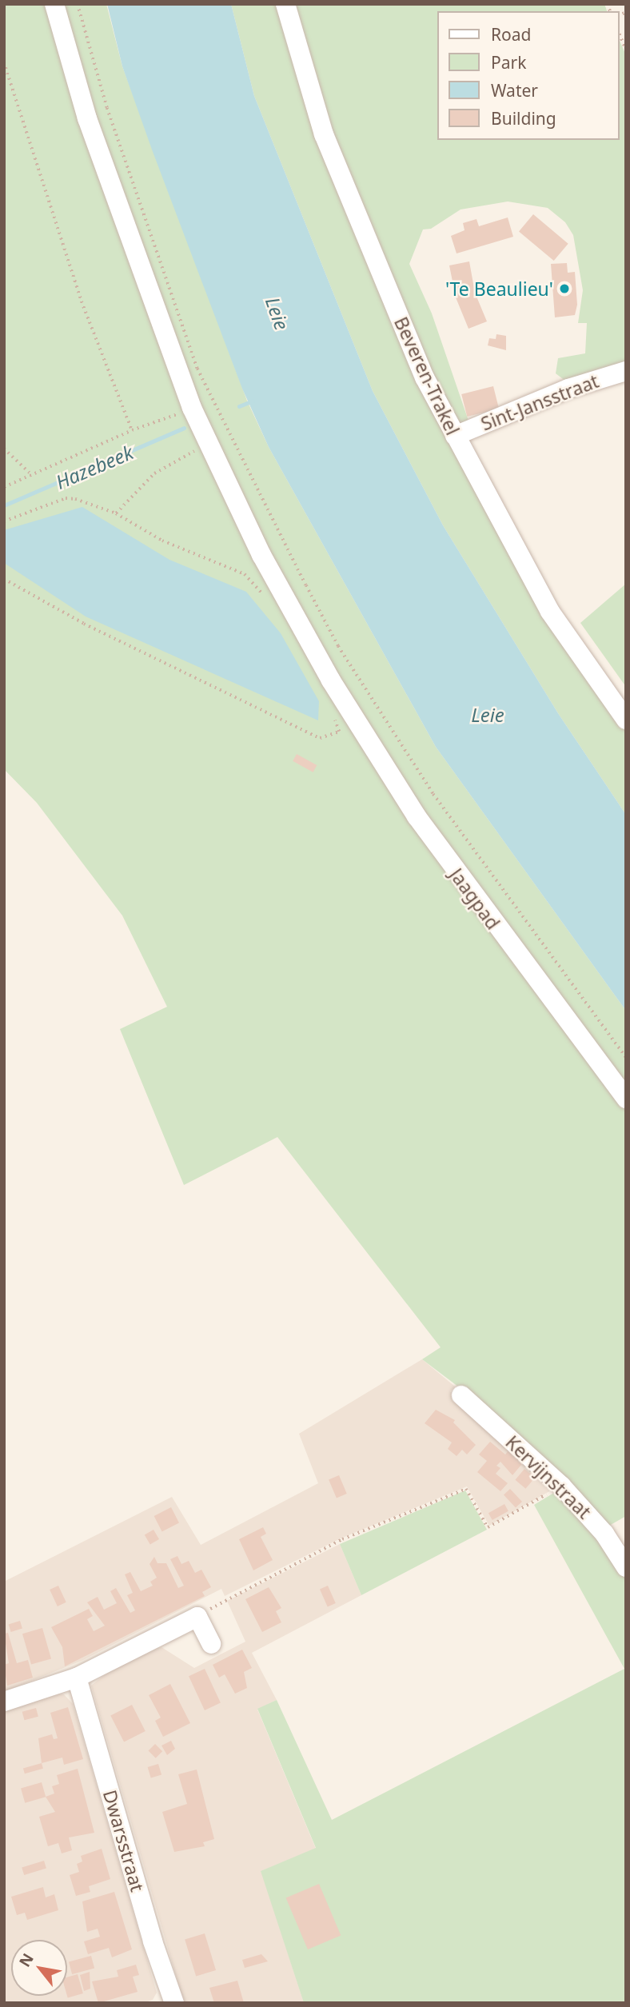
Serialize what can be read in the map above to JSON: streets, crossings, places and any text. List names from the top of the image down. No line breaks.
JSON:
{"streets":{"street":["Beveren-Trakel","Sint-Jansstraat","Jaagpad","Kervijnstraat","Dwarsstraat"]},"crossings":[["Beveren-Trakel","Sint-Jansstraat"]],"water":["Leie","Hazebeek"],"places":["'Te Beaulieu'"],"legend":["Road","Park","Water","Building"],"north":"top left"}
